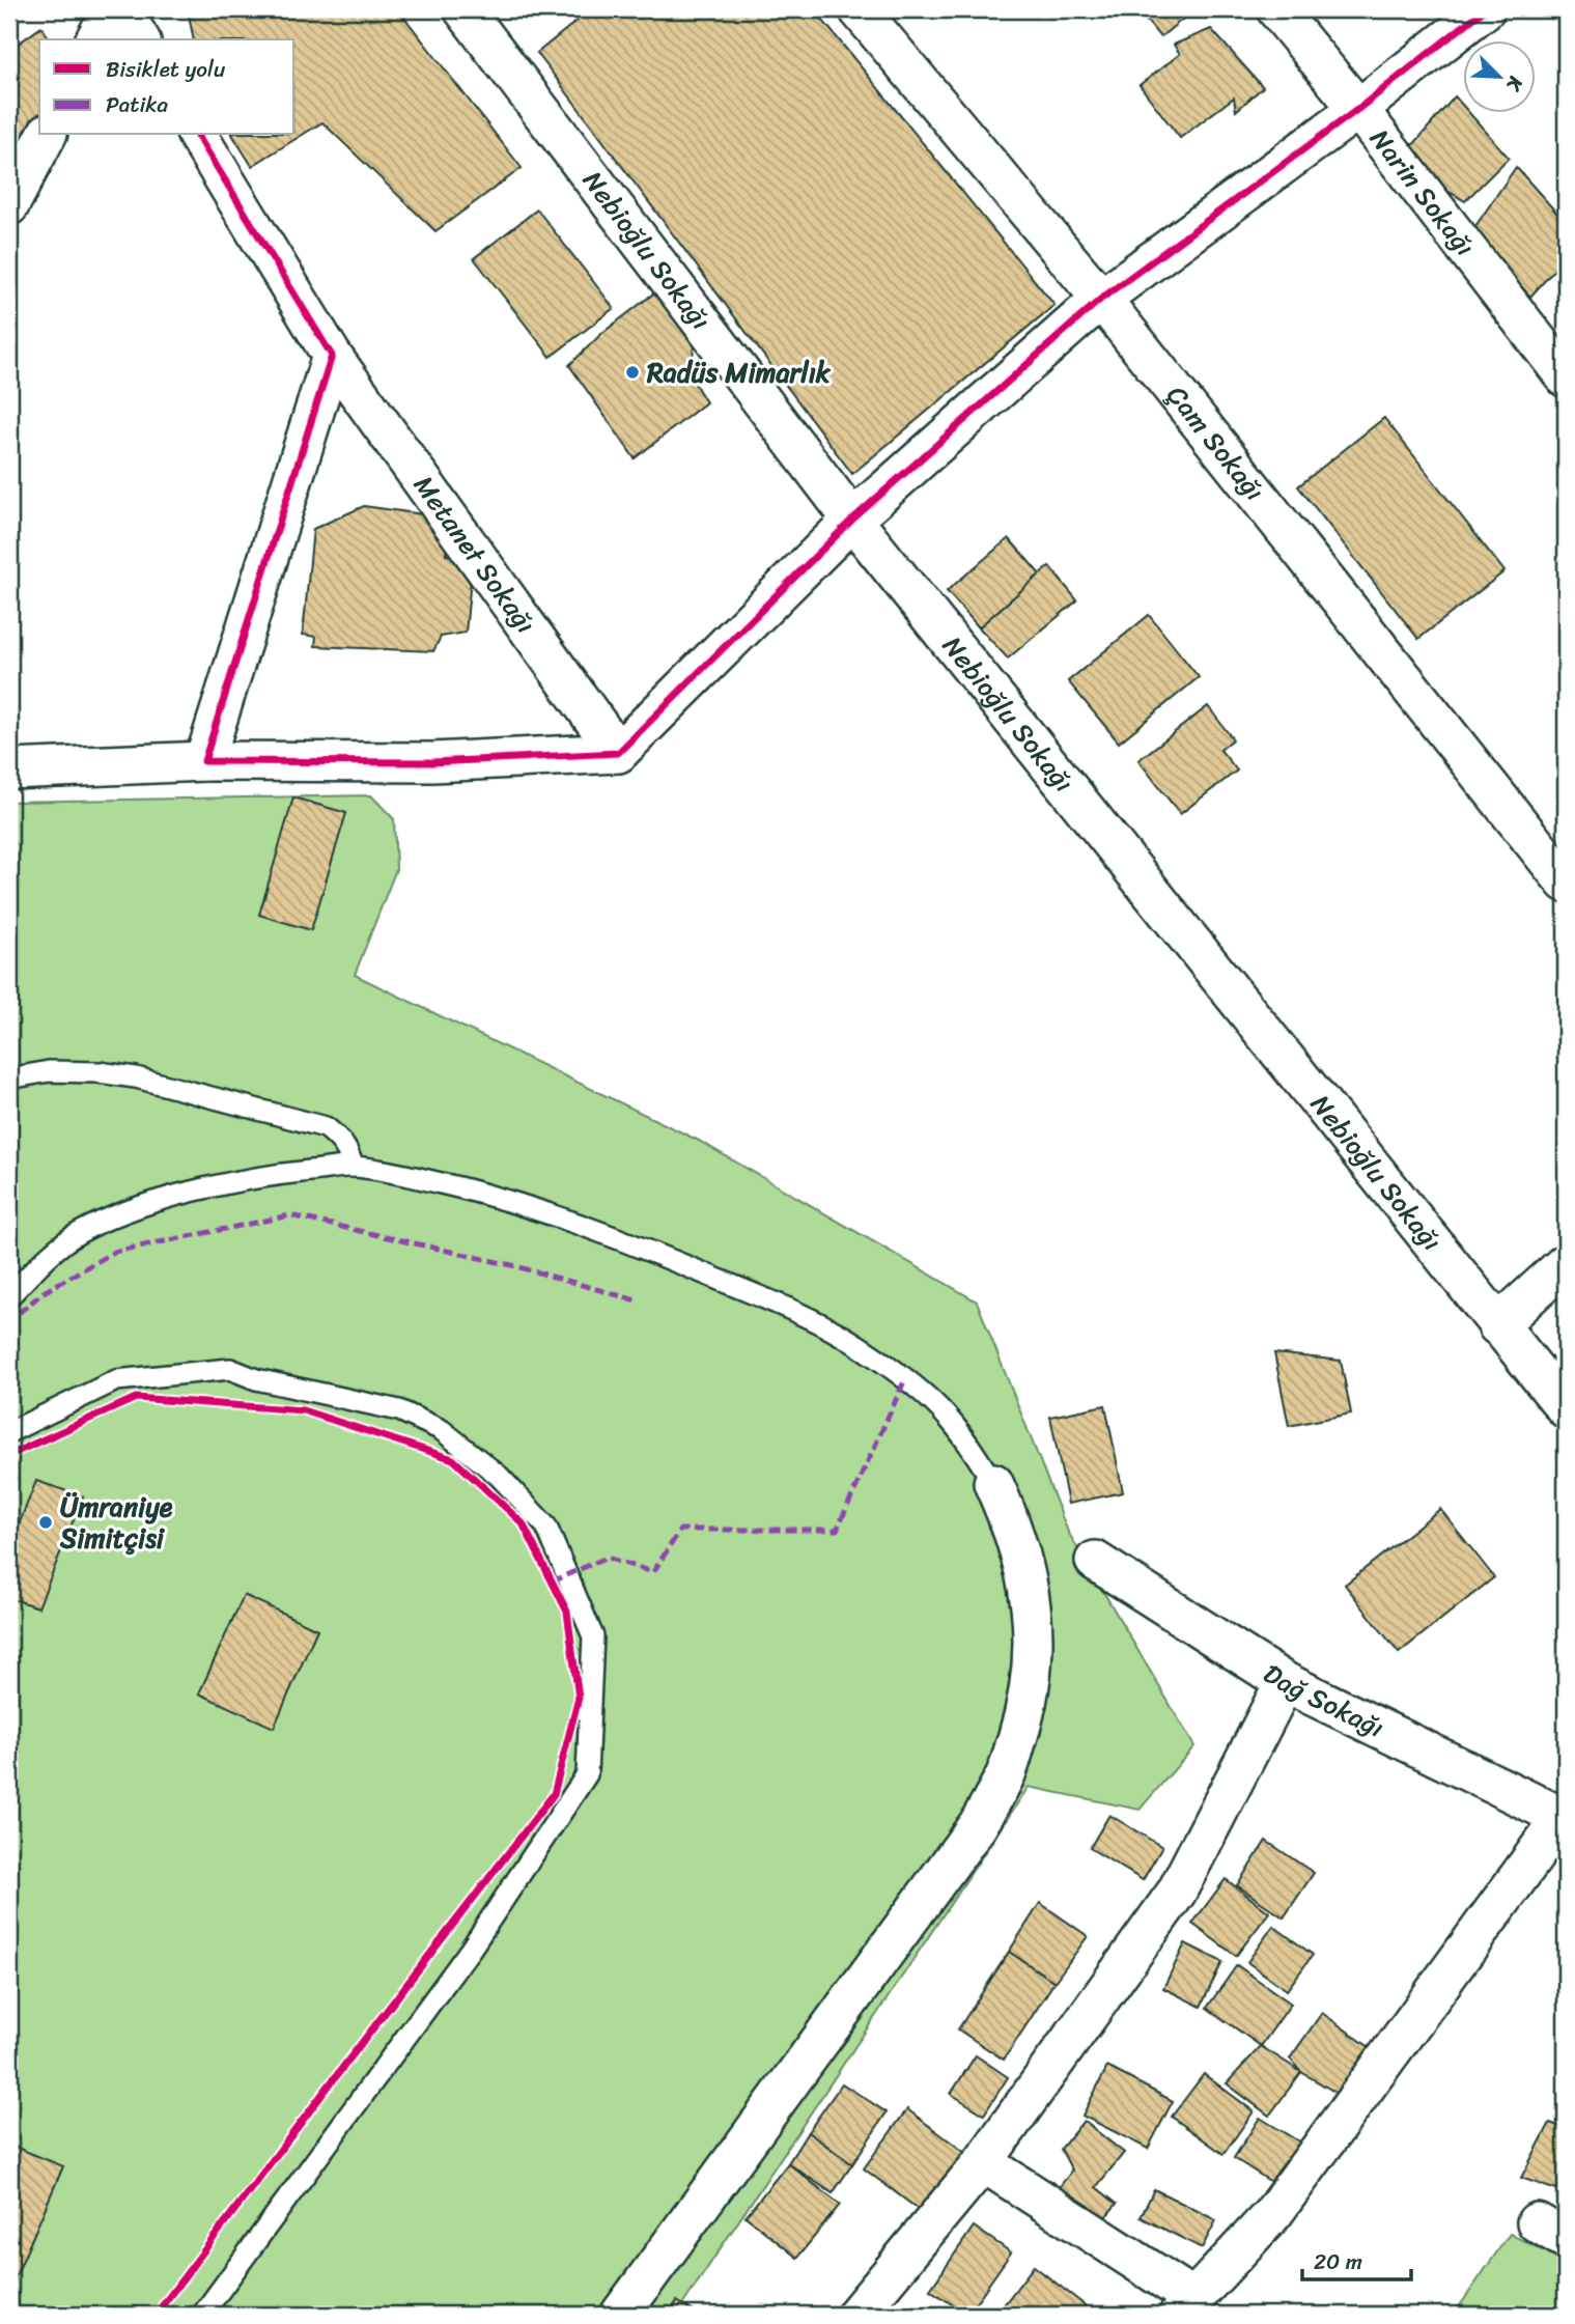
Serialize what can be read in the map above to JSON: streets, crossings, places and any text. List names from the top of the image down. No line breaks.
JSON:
{"streets":{"street":["Narin Sokağı","Nebioğlu Sokağı","Çam Sokağı","Metanet Sokağı","Dağ Sokağı"]},"places":["Radüs Mimarlık","Ümraniye Simitçisi"],"legend":["Bisiklet yolu","Patika"],"scale_bar":"20 m","north":"bottom right"}
